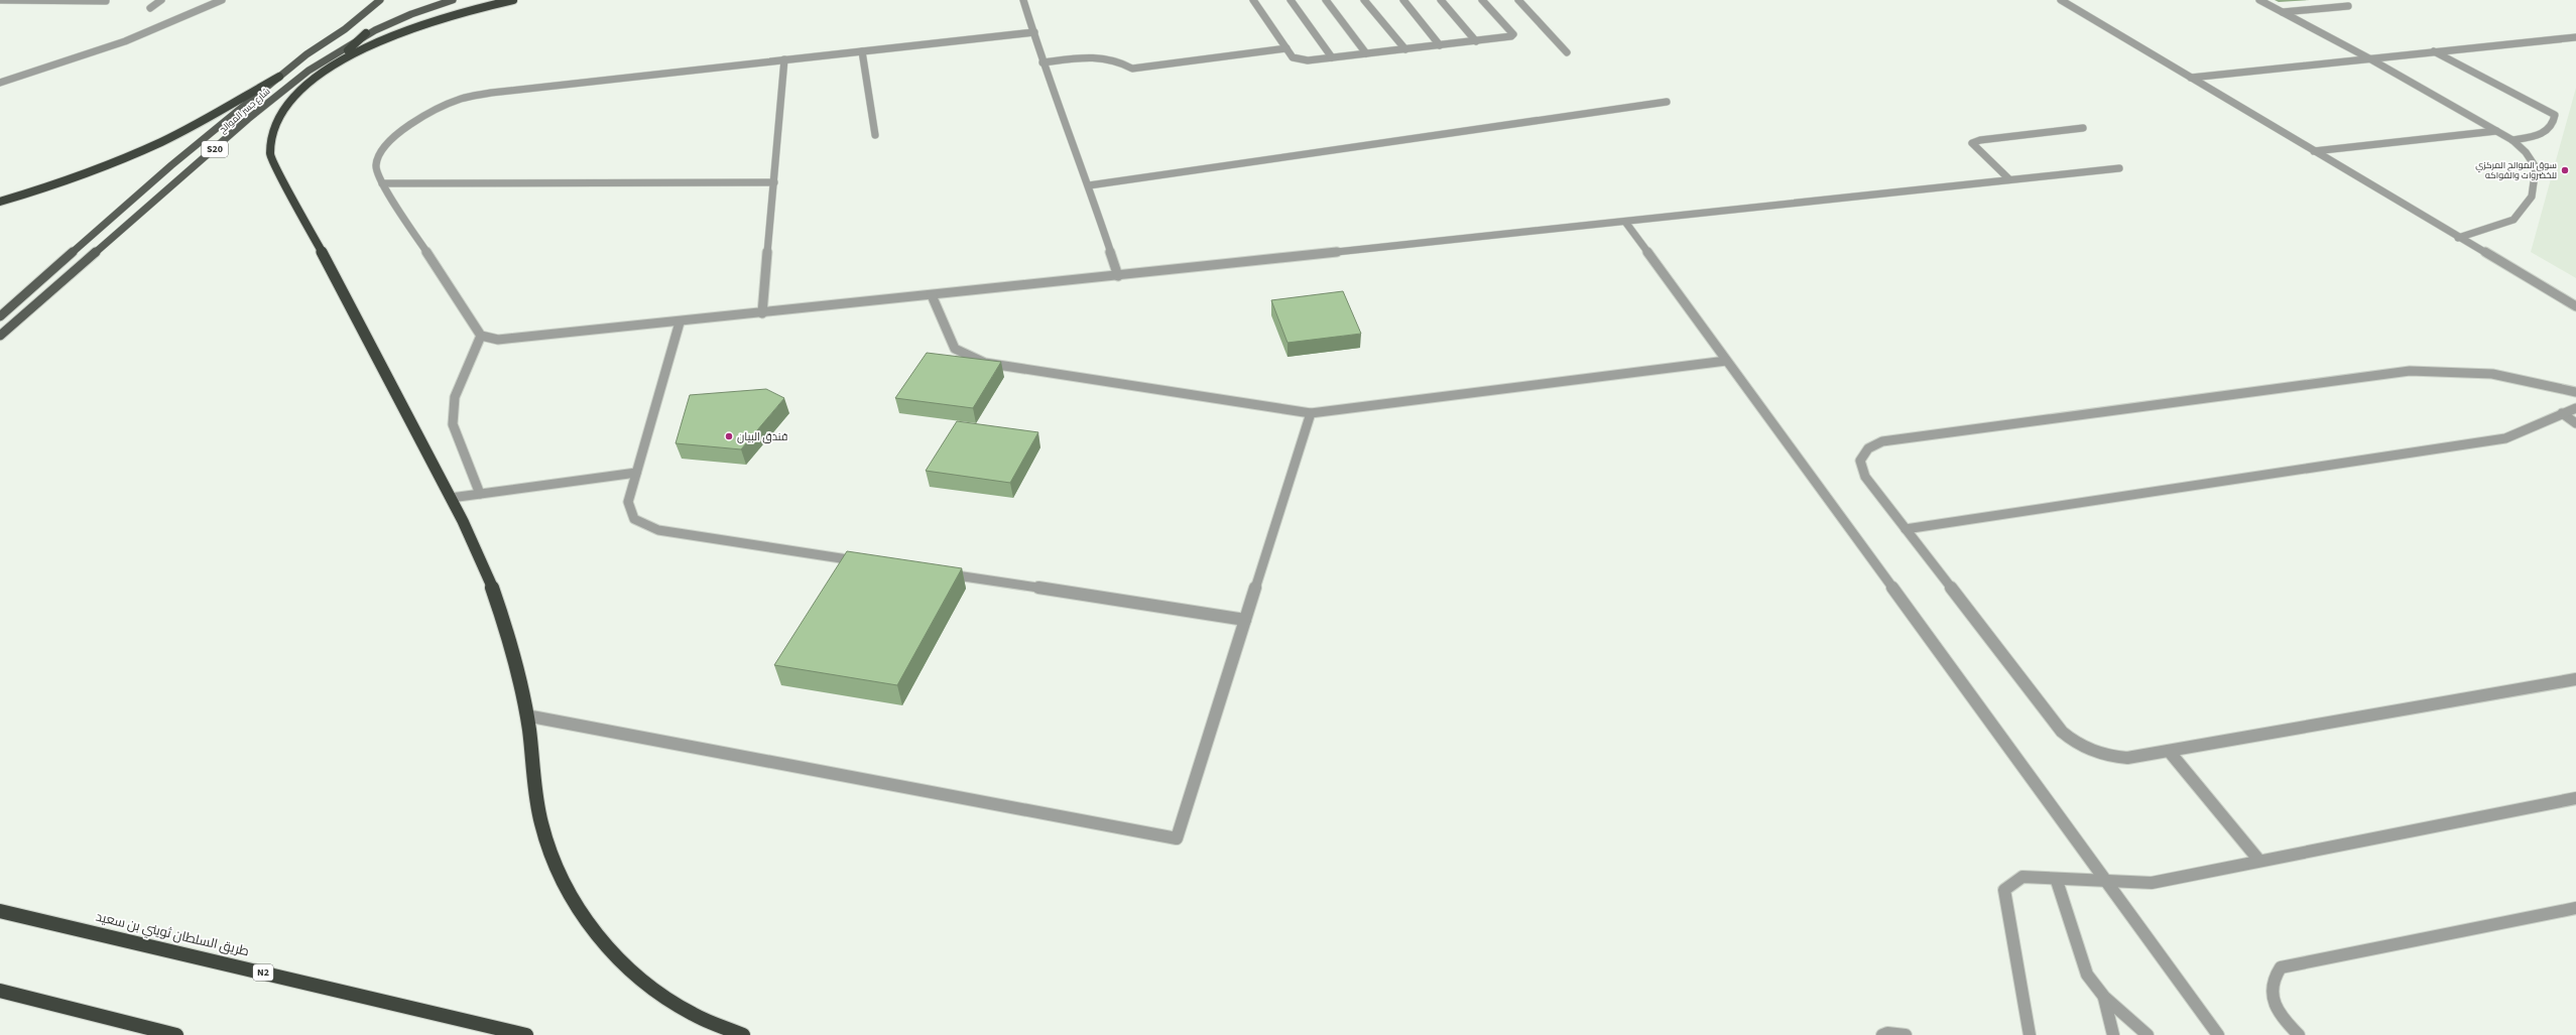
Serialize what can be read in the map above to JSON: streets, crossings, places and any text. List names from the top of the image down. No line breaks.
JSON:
{"streets":{"highway":["طريق السلطان ثويني بن سعيد","N2"],"main road":["شارع جسر الموالح","S20"]},"places":["سوق الموالح المركزي للخضروات والفواكه","فندق البيان"]}
